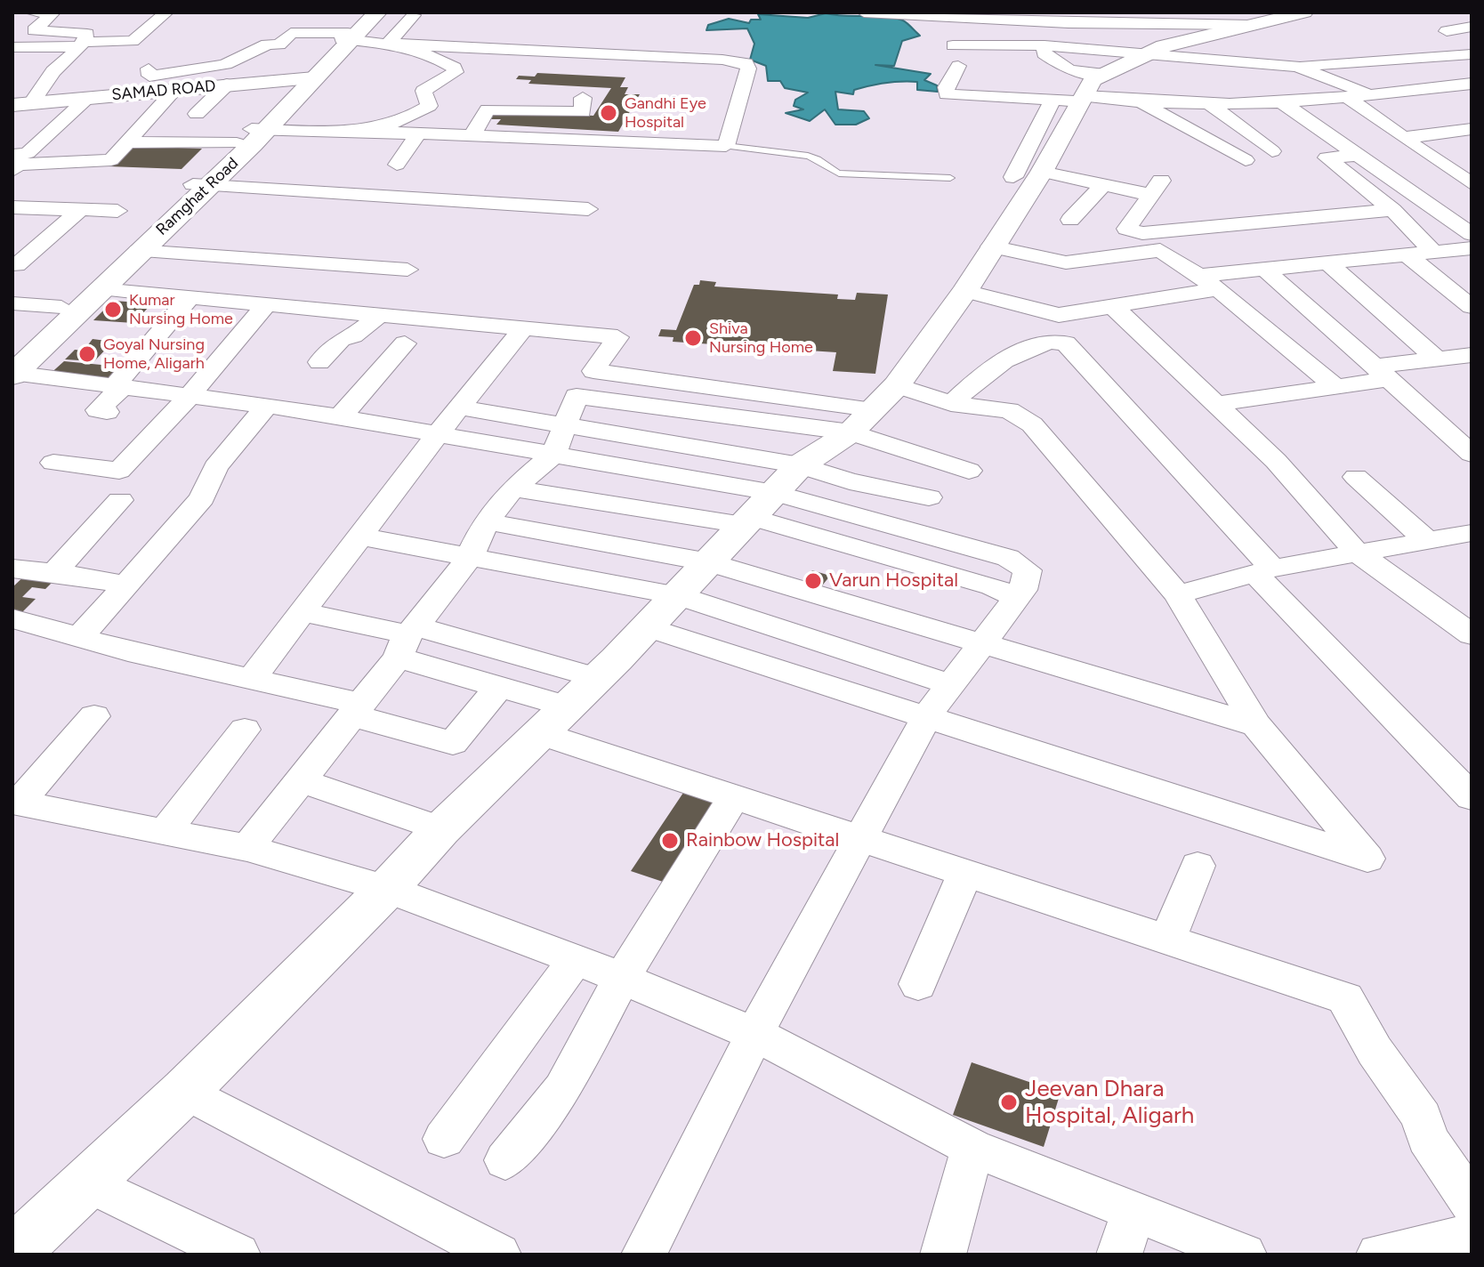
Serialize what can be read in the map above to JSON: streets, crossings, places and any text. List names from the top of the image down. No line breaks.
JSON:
{"streets":{"main road":["Ramghat Road"],"street":["SAMAD ROAD"]},"crossings":[["SAMAD ROAD","Ramghat Road"]],"places":["Gandhi Eye Hospital","Kumar Nursing Home","Shiva Nursing Home","Goyal Nursing Home, Aligarh","Varun Hospital","Rainbow Hospital","Jeevan Dhara Hospital, Aligarh"]}
